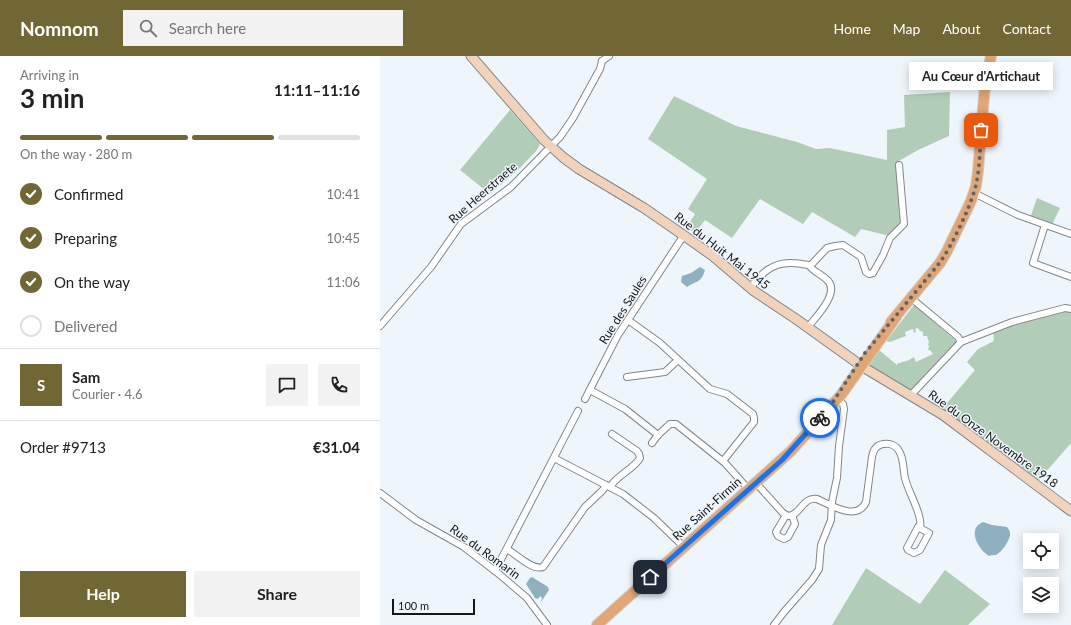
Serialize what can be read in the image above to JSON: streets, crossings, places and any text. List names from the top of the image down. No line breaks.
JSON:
{"streets":{"main road":["Rue Saint-Firmin"],"street":["Rue Heerstraete","Rue du Huit Mai 1945","Rue des Saules","Rue du Onze Novembre 1918","Rue du Romarin"]},"crossings":[["Rue Heerstraete","Rue du Huit Mai 1945"],["Rue du Huit Mai 1945","Rue des Saules"],["Rue du Huit Mai 1945","Rue du Onze Novembre 1918"],["Rue du Huit Mai 1945","Rue Saint-Firmin"],["Rue du Onze Novembre 1918","Rue Saint-Firmin"]],"places":["Au Cœur d'Artichaut"],"scale_bar":"100 m","page":{"header":"Nomnom","search":"Search here","nav":["Home","Map","About","Contact"],"heading":["3 min","Arriving in","11:11–11:16"],"panel":["Sam","Courier · 4.6","Order #9713","€31.04"],"bubble":"Au Cœur d'Artichaut","bar":"On the way · 280 m","list":[["Confirmed","10:41"],["Preparing","10:45"],["On the way","11:06"],"Delivered"],"round":"S","buttons":["Help","Share"],"scale":"100 m"}}
